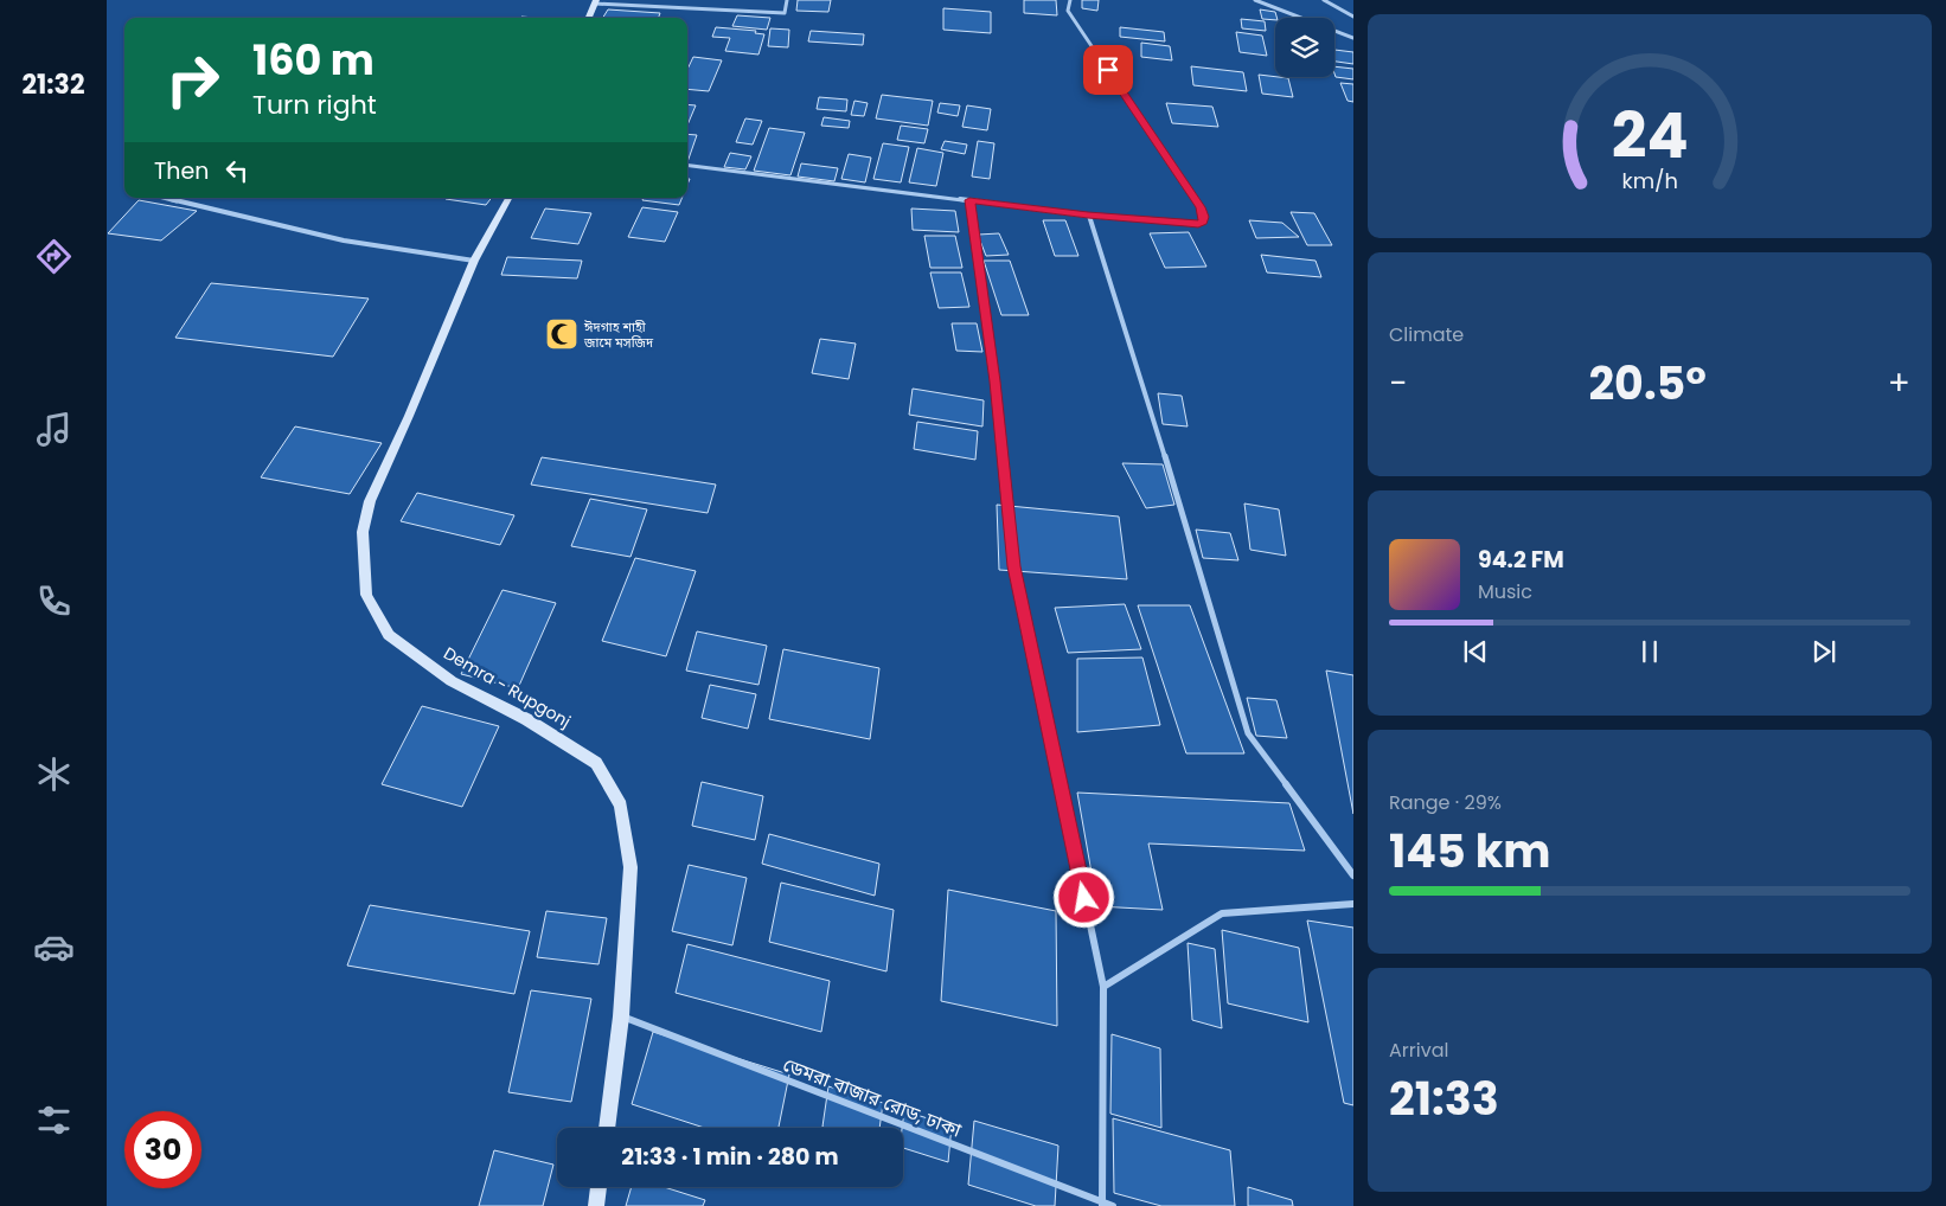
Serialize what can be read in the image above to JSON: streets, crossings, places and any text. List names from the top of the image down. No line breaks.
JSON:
{"streets":{"street":["Demra - Rupgonj","ডেমরা বাজার রোড, ঢাকা"]},"crossings":[["Demra - Rupgonj","ডেমরা বাজার রোড, ঢাকা"]],"places":{"mosque":["ঈদগাহ শাহী জামে মসজিদ"]},"page":{"tabs":"21:32","turn":["160 m","Turn right"],"then":"Then","tile":["Climate",["Range · 29%","145 km"],["Arrival","21:33"]],"heat":["−","20.5°","+"],"song":["94.2 FM","Music"],"limit":"30","trip":"21:33 · 1 min · 280 m","gauge":["24","km/h"]}}
